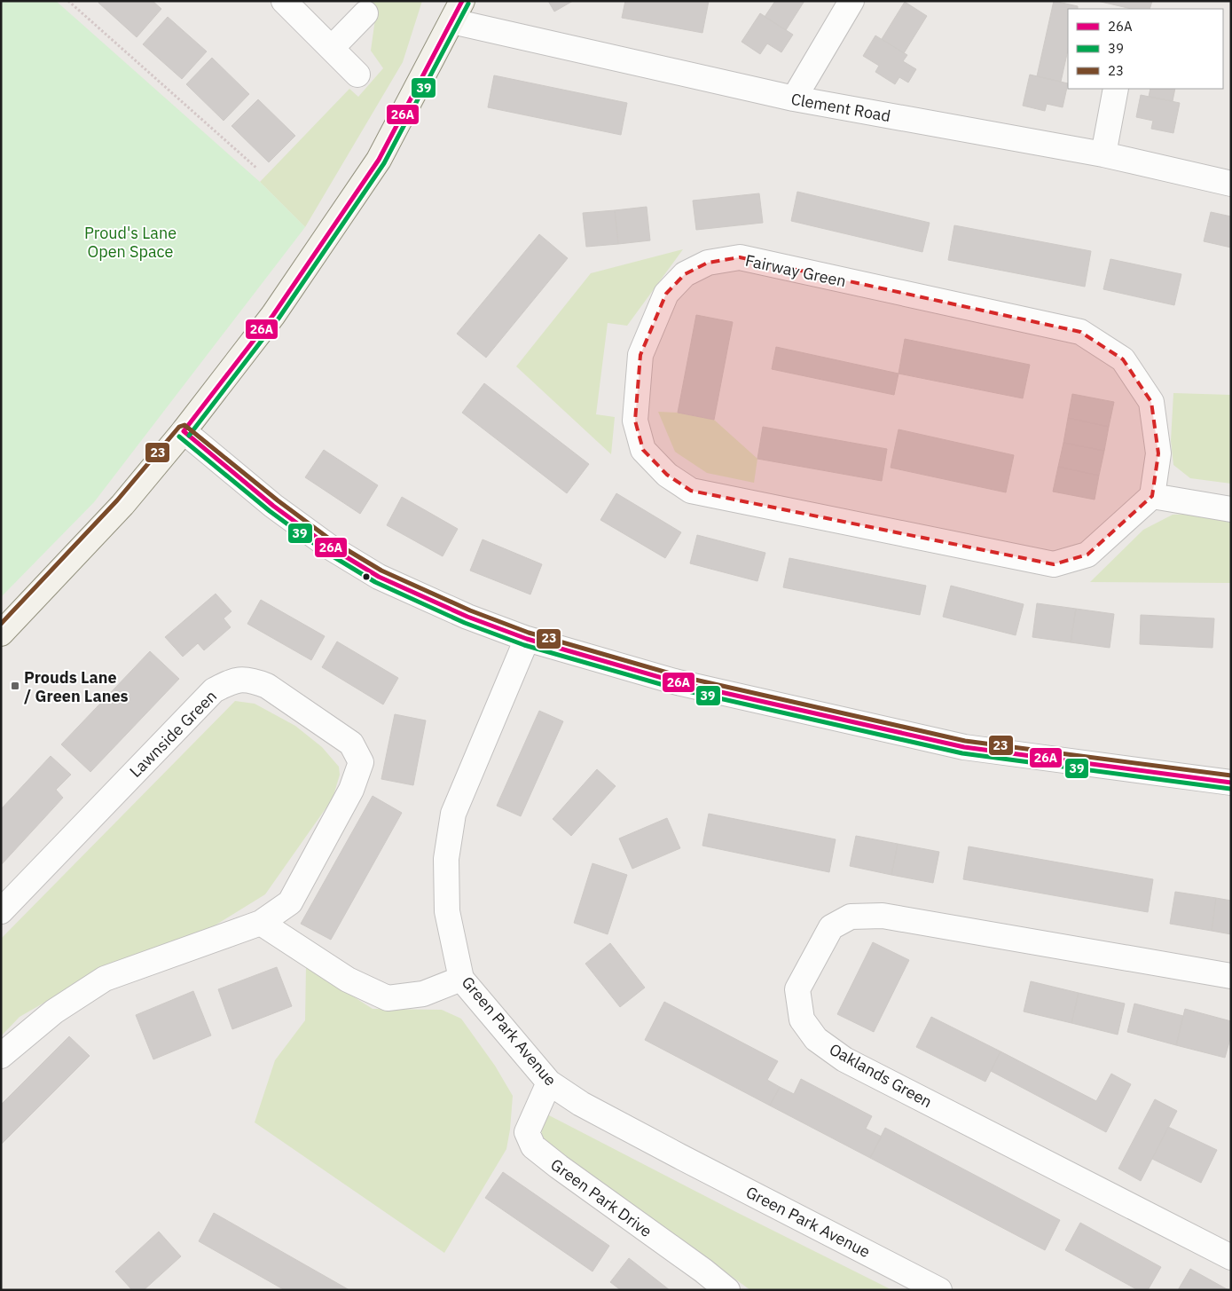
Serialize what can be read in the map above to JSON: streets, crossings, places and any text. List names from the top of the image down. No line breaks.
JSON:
{"streets":{"street":["Clement Road","Fairway Green","Lawnside Green","Green Park Avenue","Oaklands Green","Green Park Drive"]},"crossings":[["Green Park Avenue","Green Park Drive"]],"parks":["Proud's Lane Open Space"],"places":{"transit":["Prouds Lane / Green Lanes"]},"lines":["transit line 26A","transit line 39","transit line 23"],"legend":["26A","39","23"]}
